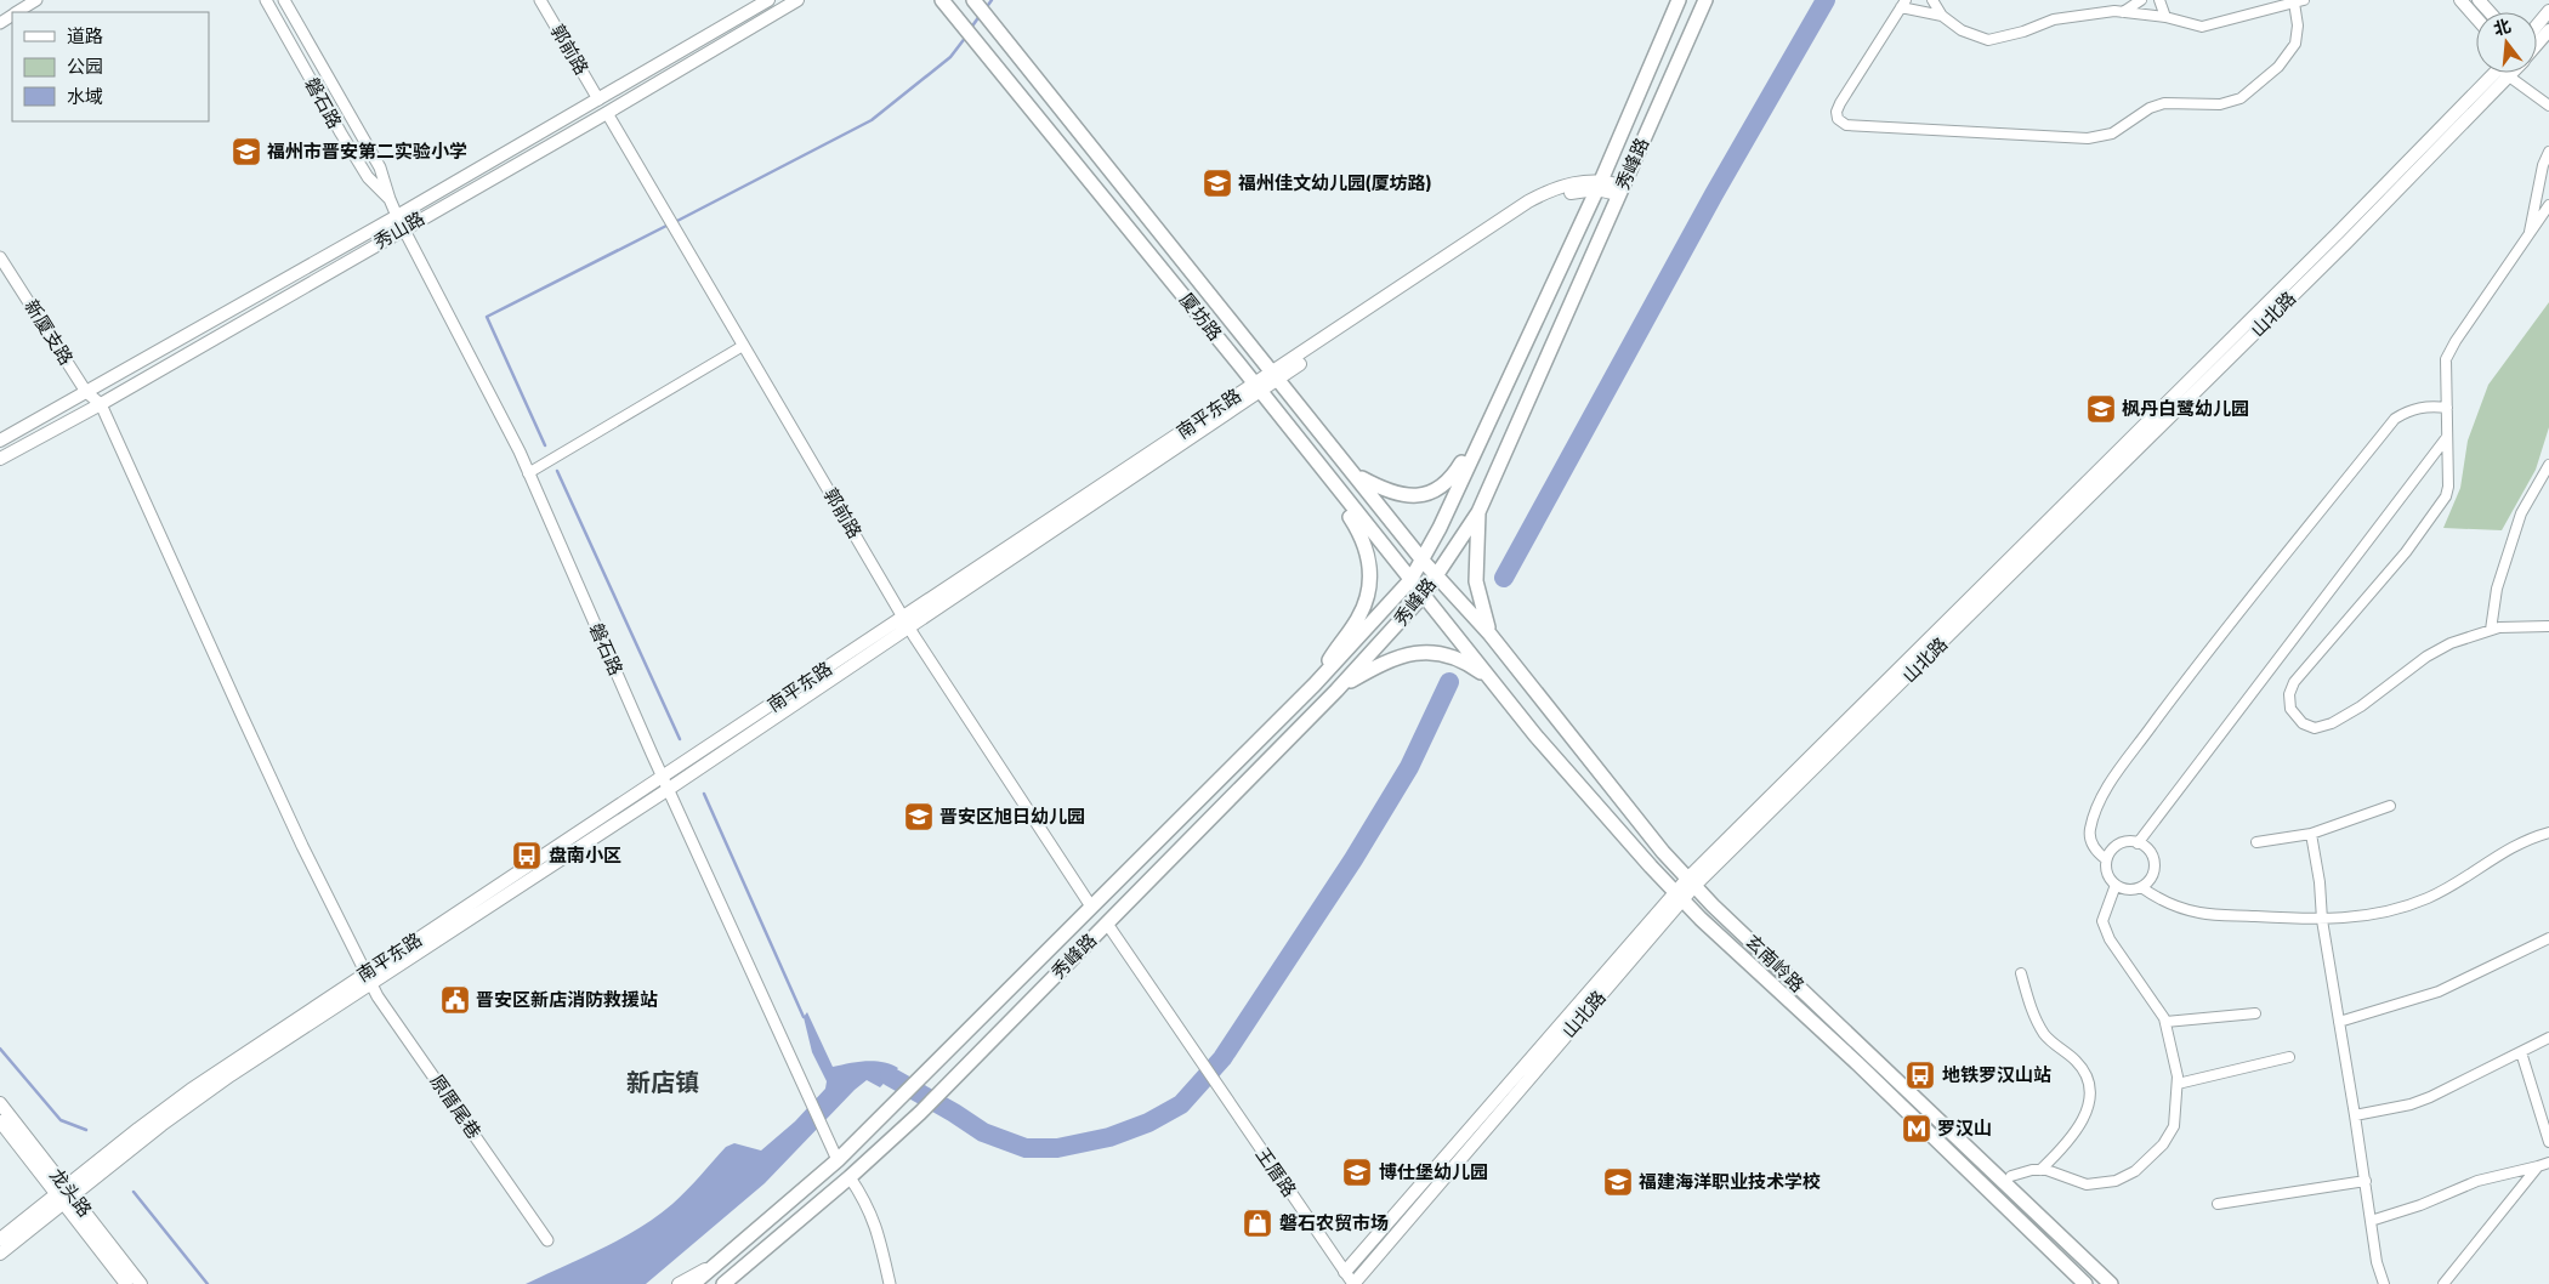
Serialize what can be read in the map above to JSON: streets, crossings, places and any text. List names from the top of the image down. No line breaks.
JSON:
{"streets":{"main road":["秀峰路","秀山路","山北路","厦坊路","南平东路","玄南岭路","龙头路"],"street":["郭前路","磐石路","新厦支路","原厝尾巷","王厝路"]},"crossings":[["郭前路","秀峰路"],["郭前路","秀山路"],["郭前路","南平东路"],["磐石路","秀峰路"],["磐石路","秀山路"],["磐石路","南平东路"],["秀峰路","厦坊路"],["秀峰路","南平东路"],["秀峰路","王厝路"],["秀山路","新厦支路"],["秀山路","原厝尾巷"],["山北路","玄南岭路"],["山北路","王厝路"],["厦坊路","南平东路"],["厦坊路","玄南岭路"],["新厦支路","原厝尾巷"],["南平东路","原厝尾巷"],["南平东路","龙头路"]],"districts":["新店镇"],"places":{"school or university":["福州市晋安第二实验小学","福州佳文幼儿园(厦坊路)","枫丹白鹭幼儿园","晋安区旭日幼儿园","博仕堡幼儿园","福建海洋职业技术学校"],"bus stop":["盘南小区","地铁罗汉山站"],"public building":["晋安区新店消防救援站"],"metro station":["罗汉山"],"shop":["磐石农贸市场"]},"legend":["道路","公园","水域"],"north":"top"}
